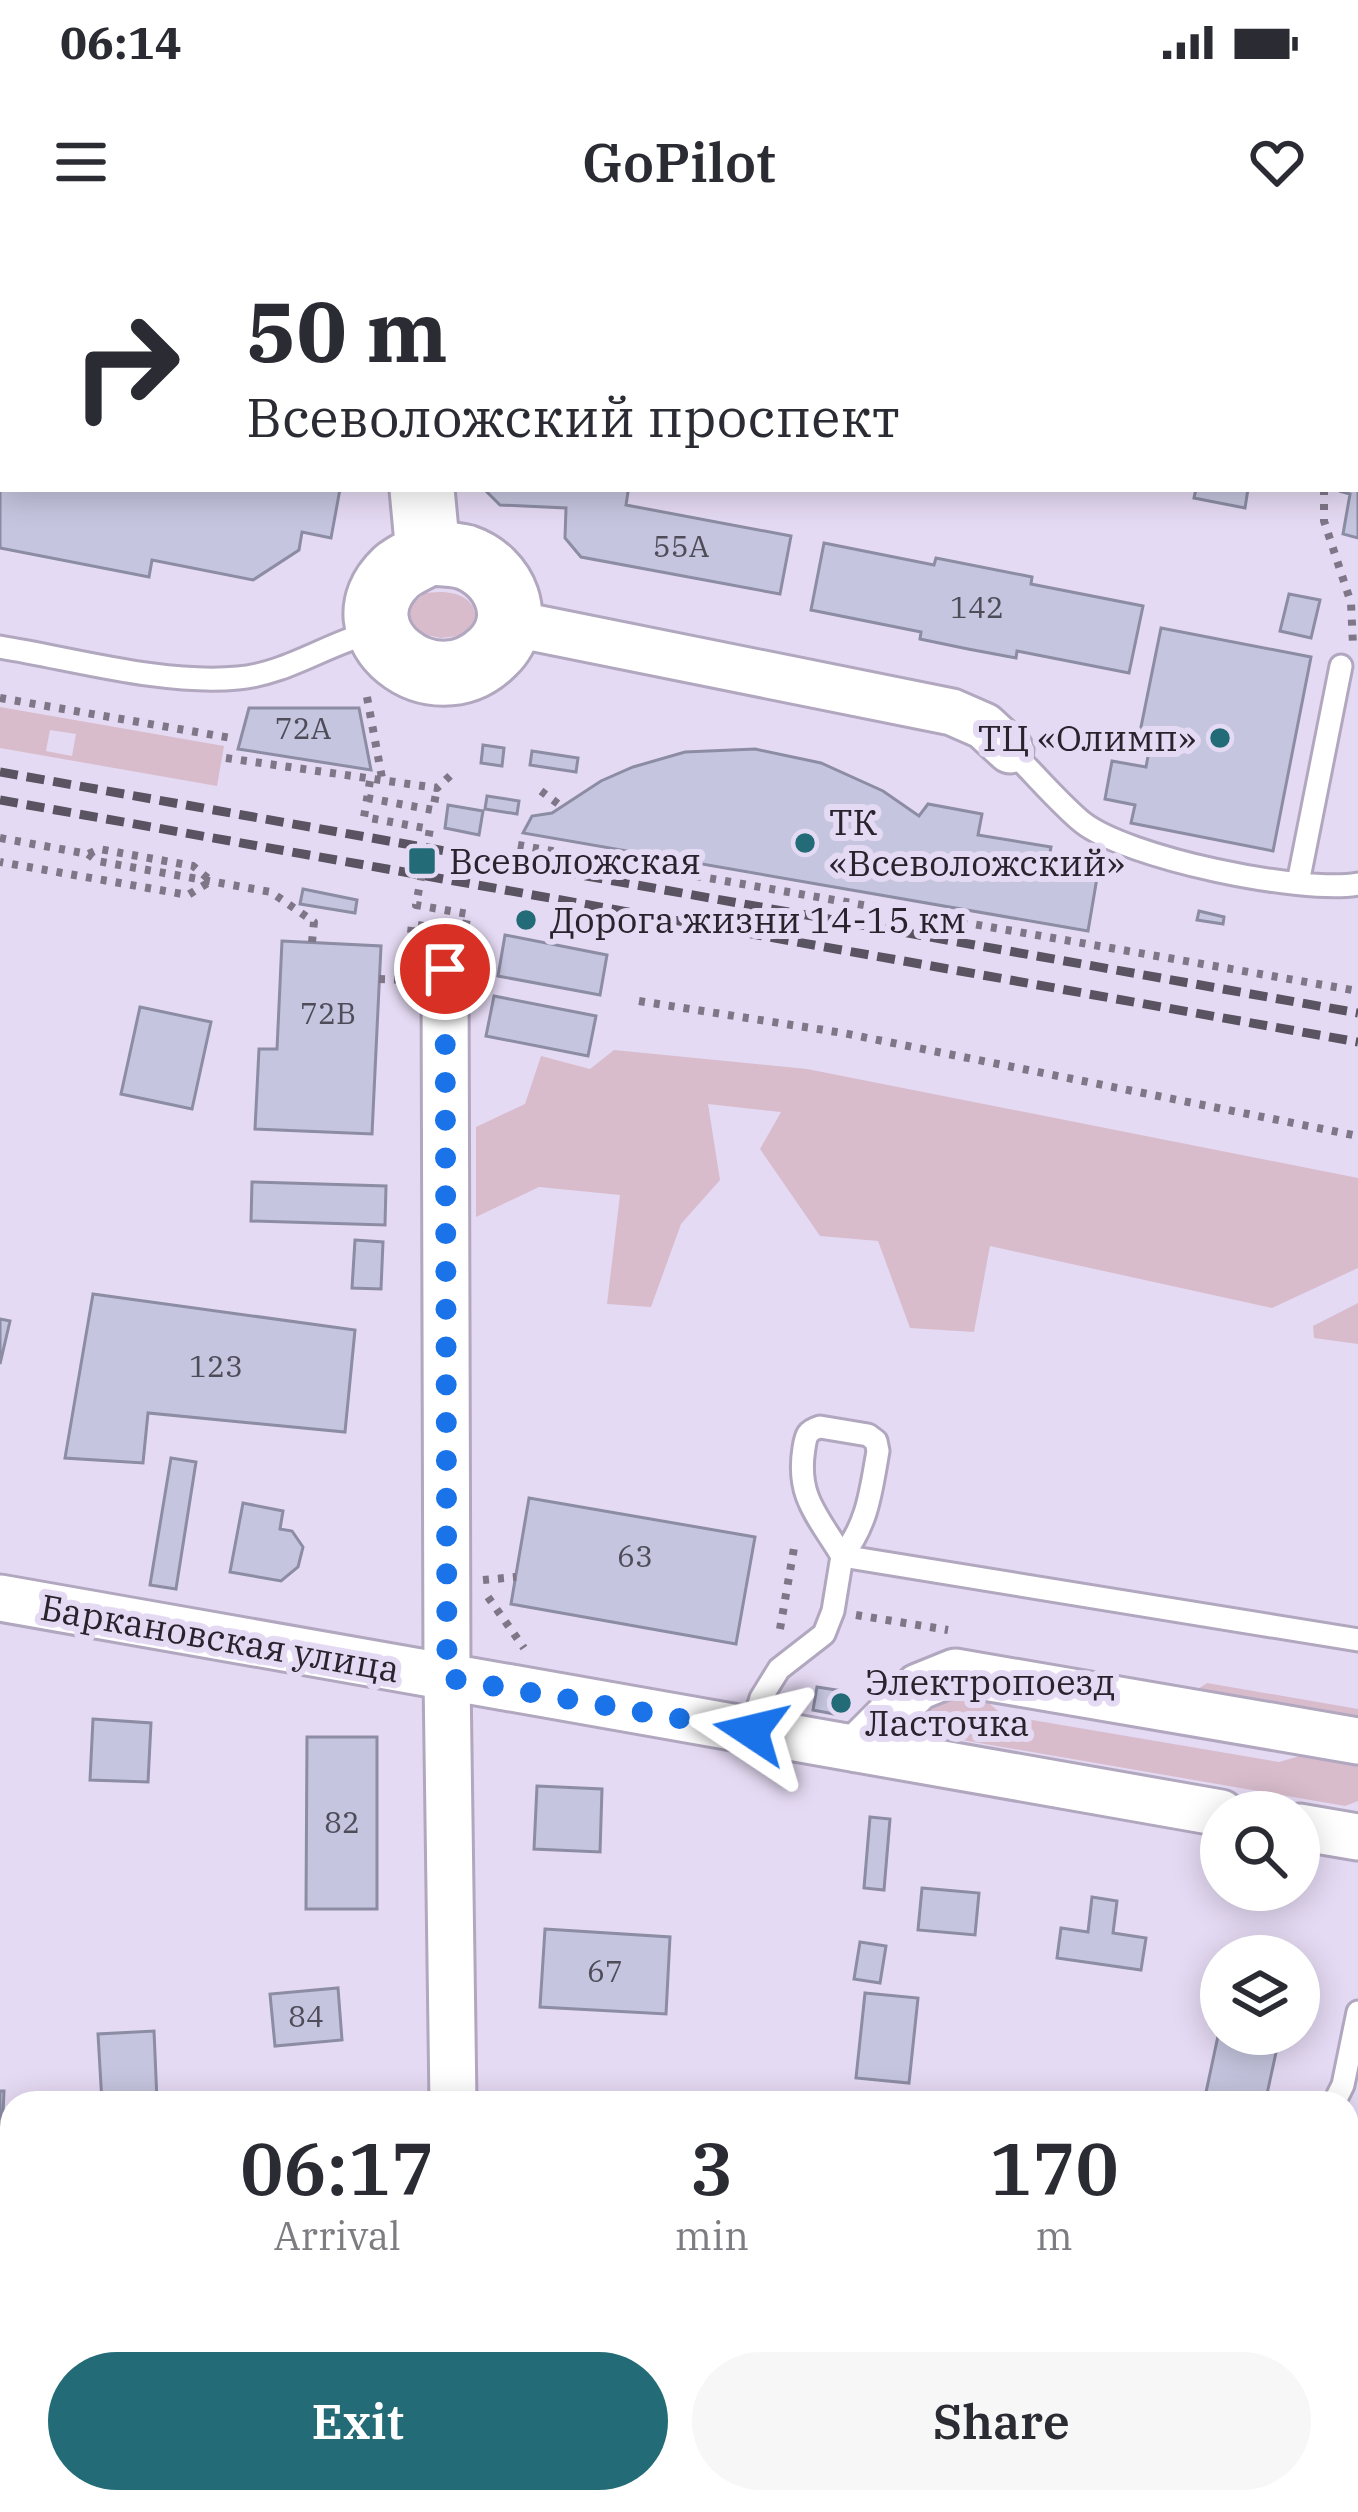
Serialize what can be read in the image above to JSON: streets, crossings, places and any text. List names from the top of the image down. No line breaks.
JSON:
{"streets":{"street":["Баркановская улица"]},"places":{"other":["ТЦ «Олимп»","ТК «Всеволожский»","Дорога жизни 14-15 км","Электропоезд Ласточка"],"transit":["Всеволожская"]},"house_numbers":["55А","142","72А","72В","123","63","82","67","84"],"page":{"status":"06:14","header":"GoPilot","turn":["50 m","Всеволожский проспект"],"eta":["06:17","Arrival","3","min","170","m"],"buttons":["Exit","Share"]}}
